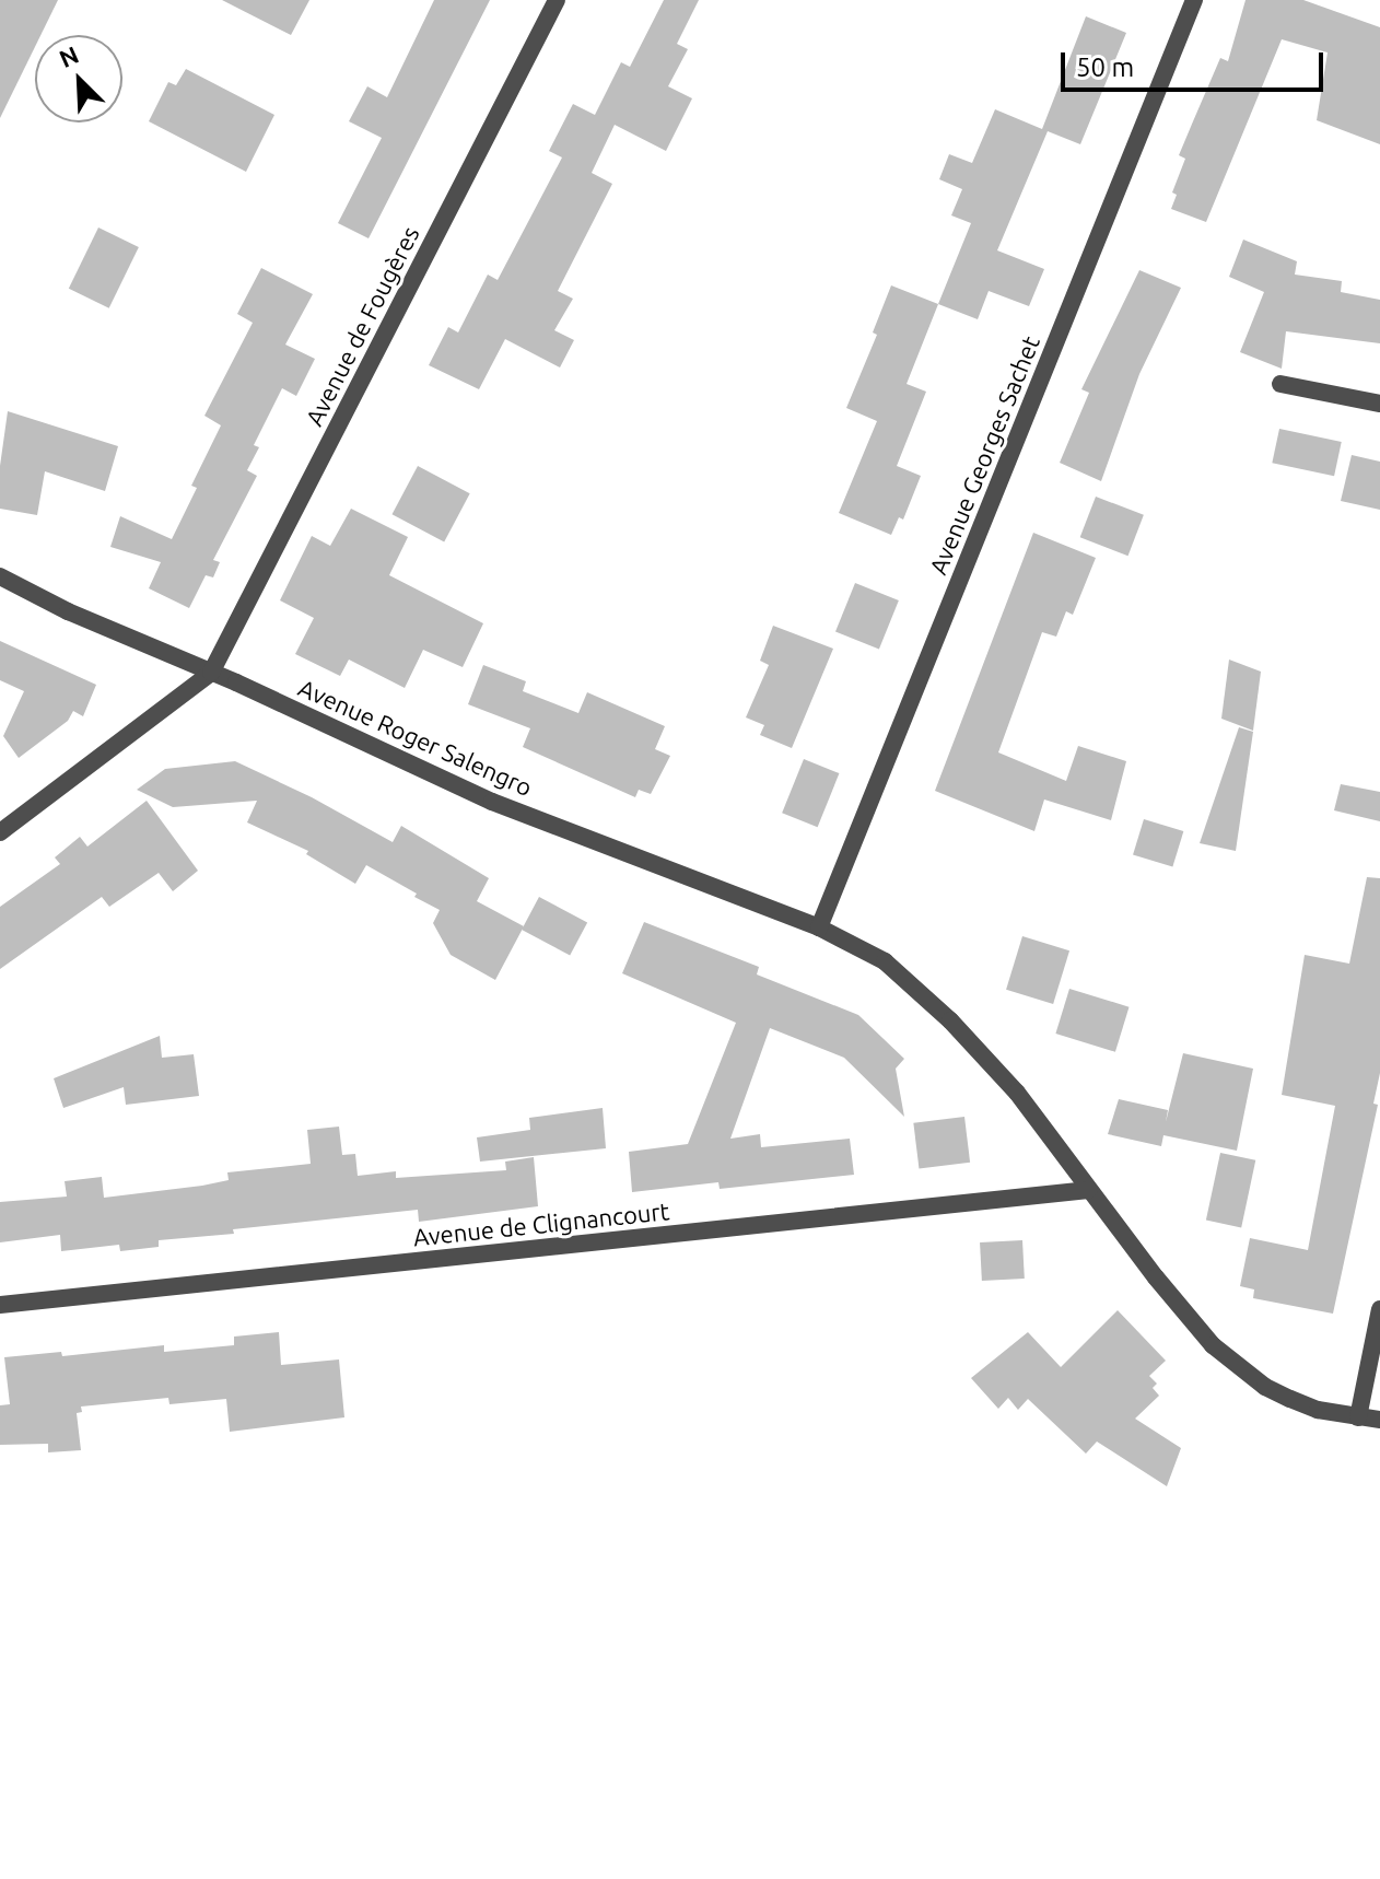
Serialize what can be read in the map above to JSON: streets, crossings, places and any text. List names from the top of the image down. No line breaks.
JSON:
{"streets":{"street":["Avenue de Fougères","Avenue Georges Sachet","Avenue Roger Salengro","Avenue de Clignancourt"]},"crossings":[["Avenue de Fougères","Avenue Roger Salengro"],["Avenue Georges Sachet","Avenue Roger Salengro"],["Avenue Roger Salengro","Avenue de Clignancourt"]],"scale_bar":"50 m","north":"top left"}
